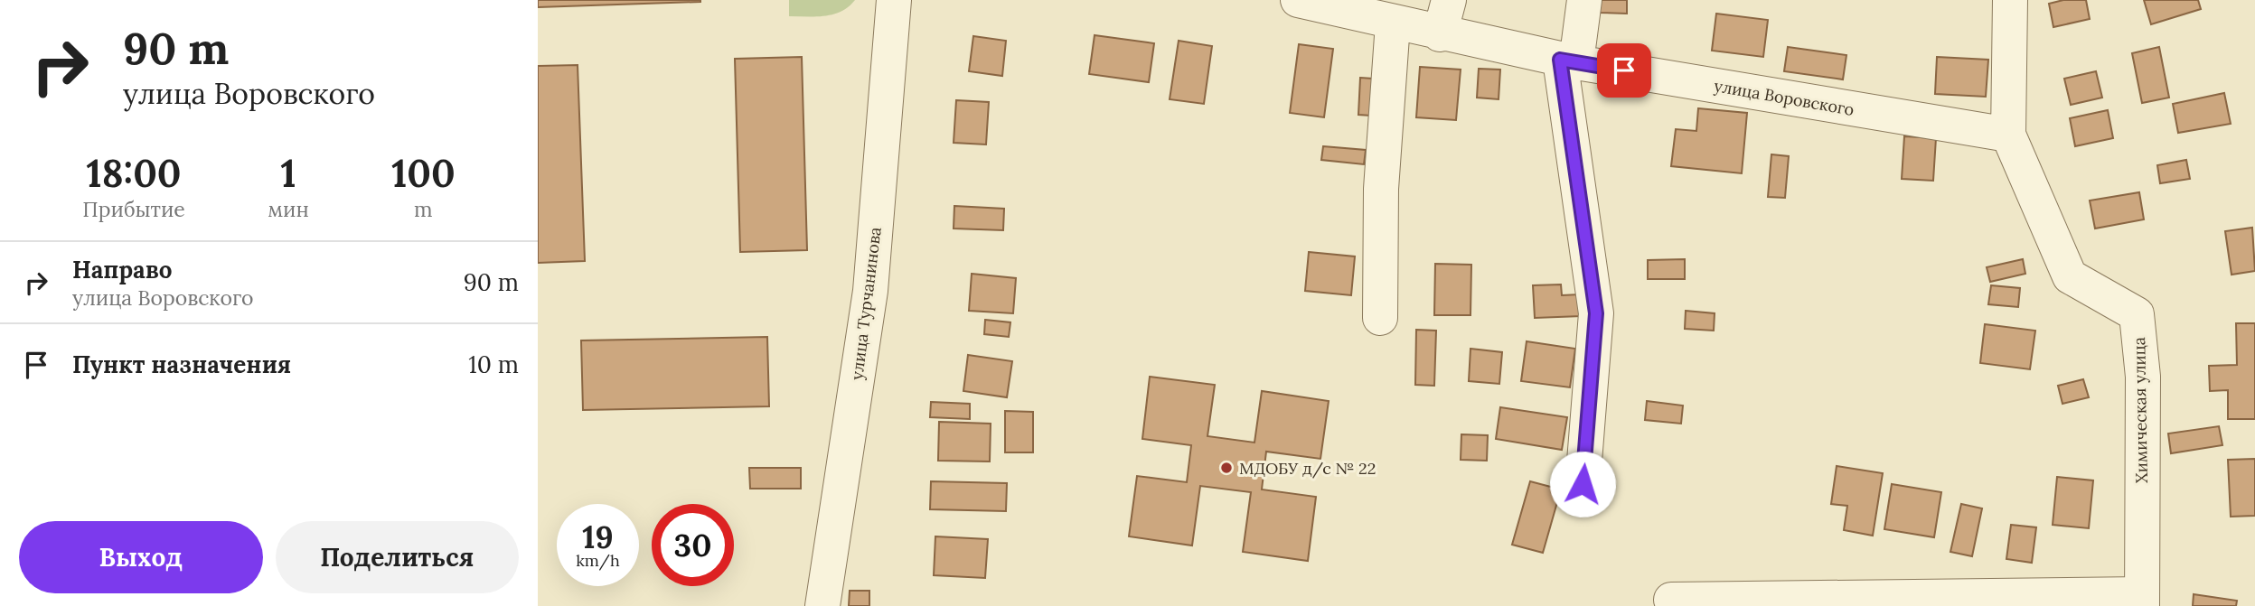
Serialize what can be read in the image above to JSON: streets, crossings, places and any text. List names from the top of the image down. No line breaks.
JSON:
{"streets":{"street":["улица Воровского","улица Турчанинова","Химическая улица"]},"crossings":[["улица Воровского","Химическая улица"]],"places":["МДОБУ д/с № 22"],"page":{"turn":["90 m","улица Воровского"],"eta":["18:00","Прибытие","1","мин","100","m"],"list":[{"name":"Направо","note":"улица Воровского","value":"90 m"},{"name":"Пункт назначения","value":"10 m"}],"speed":"19 km/h","limit":"30","buttons":["Выход","Поделиться"]}}
